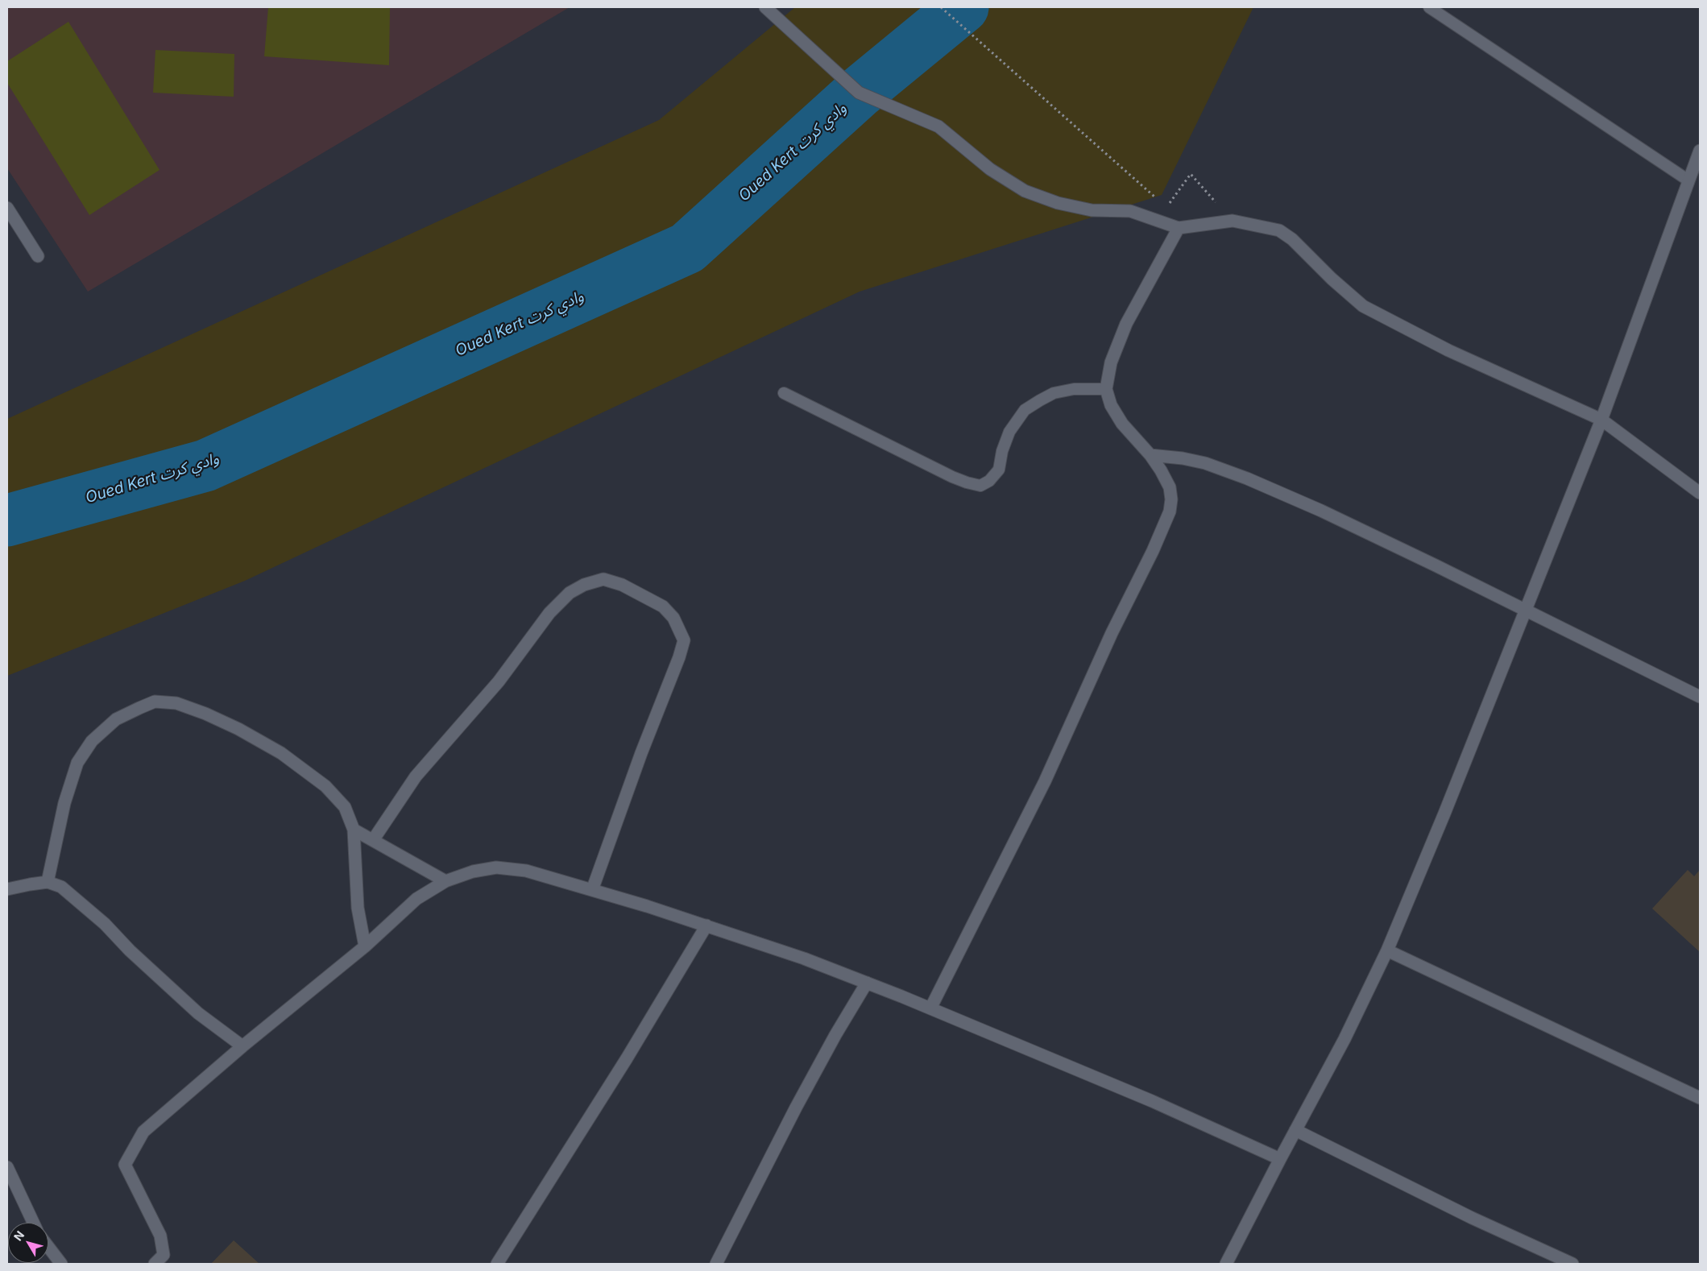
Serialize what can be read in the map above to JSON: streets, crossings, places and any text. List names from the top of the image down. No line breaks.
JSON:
{"water":["Oued Kert وادي كرت"],"north":"top left"}
